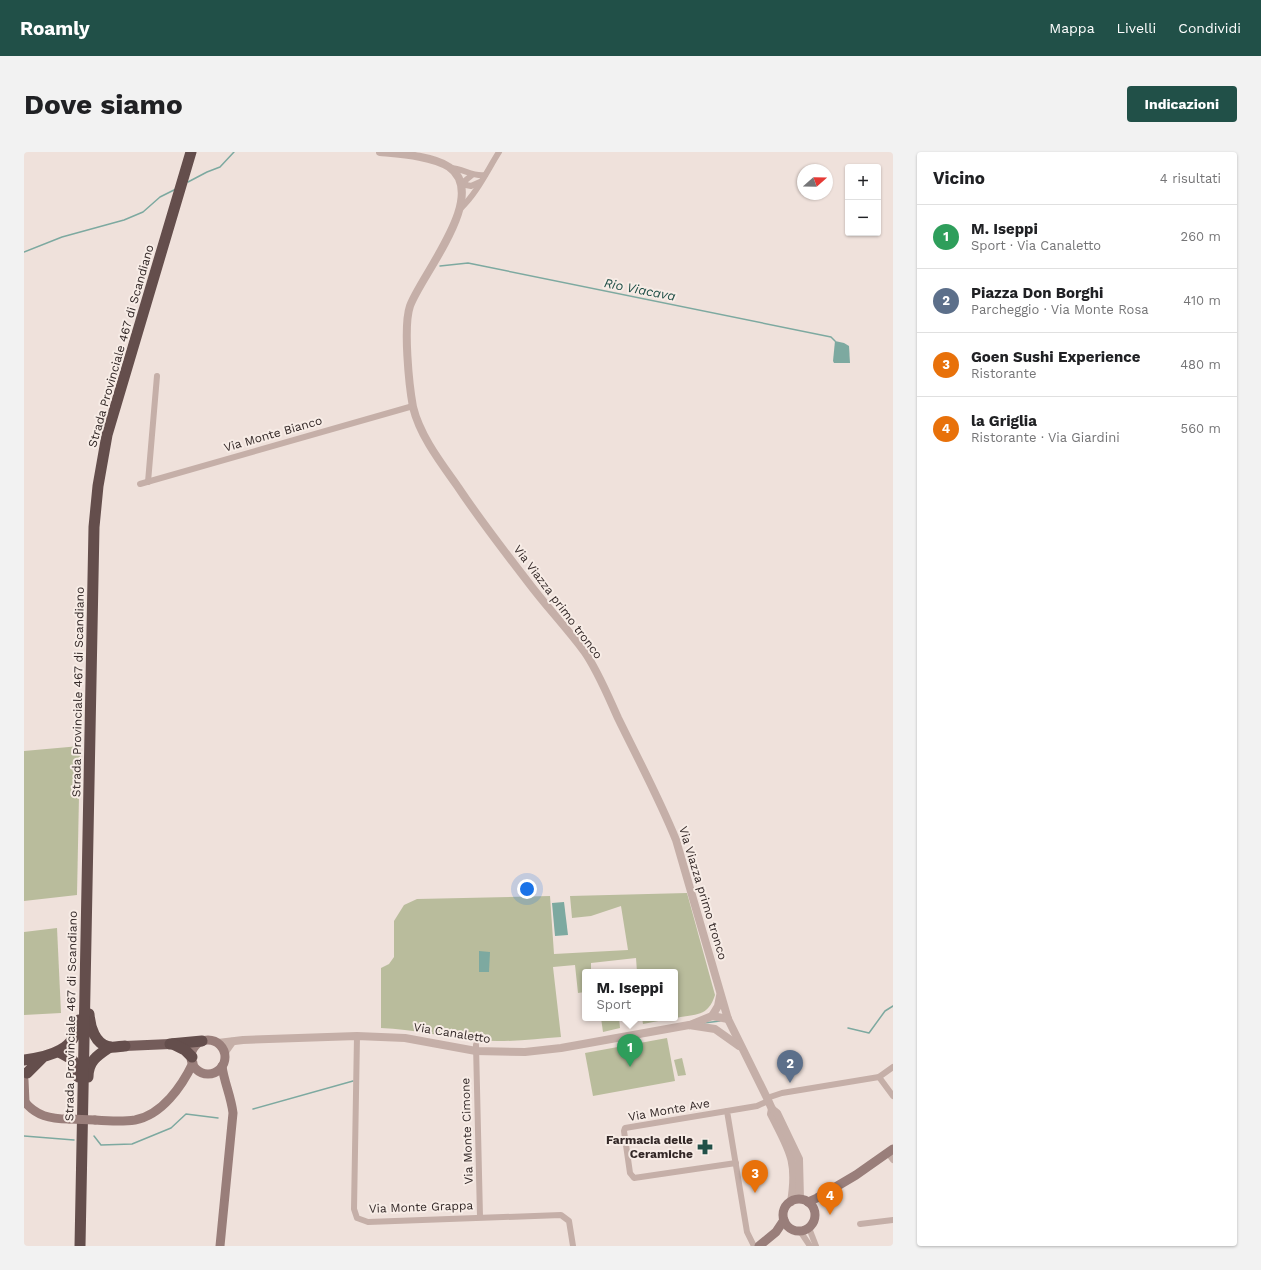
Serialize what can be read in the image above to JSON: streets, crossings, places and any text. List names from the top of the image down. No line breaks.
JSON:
{"streets":{"highway":["Strada Provinciale 467 di Scandiano"],"street":["Via Monte Bianco","Via Viazza primo tronco","Via Canaletto","Via Monte Ave","Via Monte Cimone","Via Monte Grappa"]},"crossings":[["Via Monte Bianco","Via Viazza primo tronco"],["Via Viazza primo tronco","Via Canaletto"],["Via Canaletto","Via Monte Cimone"],["Via Canaletto","Via Monte Grappa"],["Via Monte Cimone","Via Monte Grappa"]],"water":["Rio Viacava"],"places":{"pharmacy":["Farmacia delle Ceramiche"]},"north":"right","page":{"header":"Roamly","nav":["Mappa","Livelli","Condividi"],"buttons":"Indicazioni","title":"Dove siamo","heading":["Vicino","4 risultati"],"map_buttons":["+","−"],"list":[{"mark":"1","name":"M. Iseppi","note":"Sport · Via Canaletto","value":"260 m"},{"mark":"2","name":"Piazza Don Borghi","note":"Parcheggio · Via Monte Rosa","value":"410 m"},{"mark":"3","name":"Goen Sushi Experience","note":"Ristorante","value":"480 m"},{"mark":"4","name":"la Griglia","note":"Ristorante · Via Giardini","value":"560 m"}],"popup":["M. Iseppi","Sport"],"pins":["1","2","3","4"]}}
